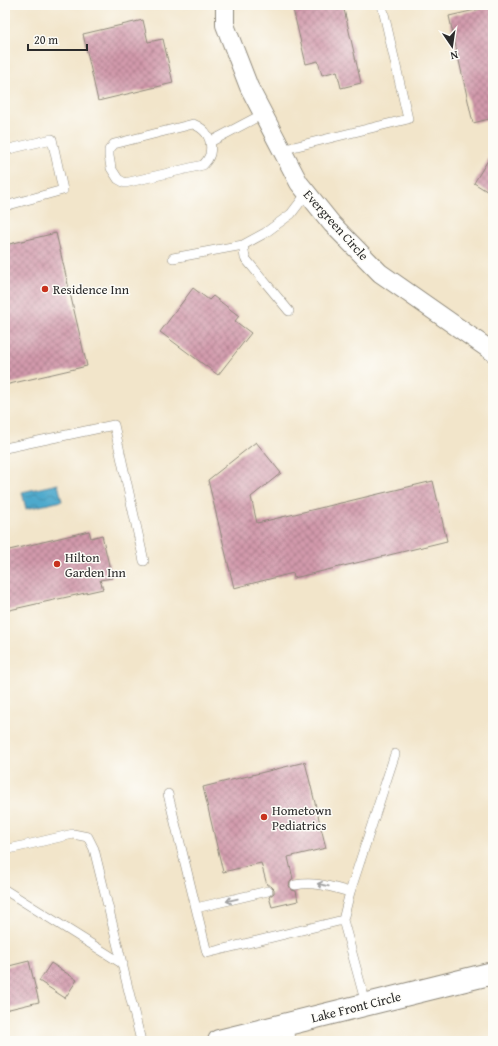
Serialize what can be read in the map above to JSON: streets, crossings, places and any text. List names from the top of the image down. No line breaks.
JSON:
{"streets":{"street":["Evergreen Circle","Lake Front Circle"]},"places":["Residence Inn","Hilton Garden Inn","Hometown Pediatrics"],"scale_bar":"20 m","north":"bottom"}
